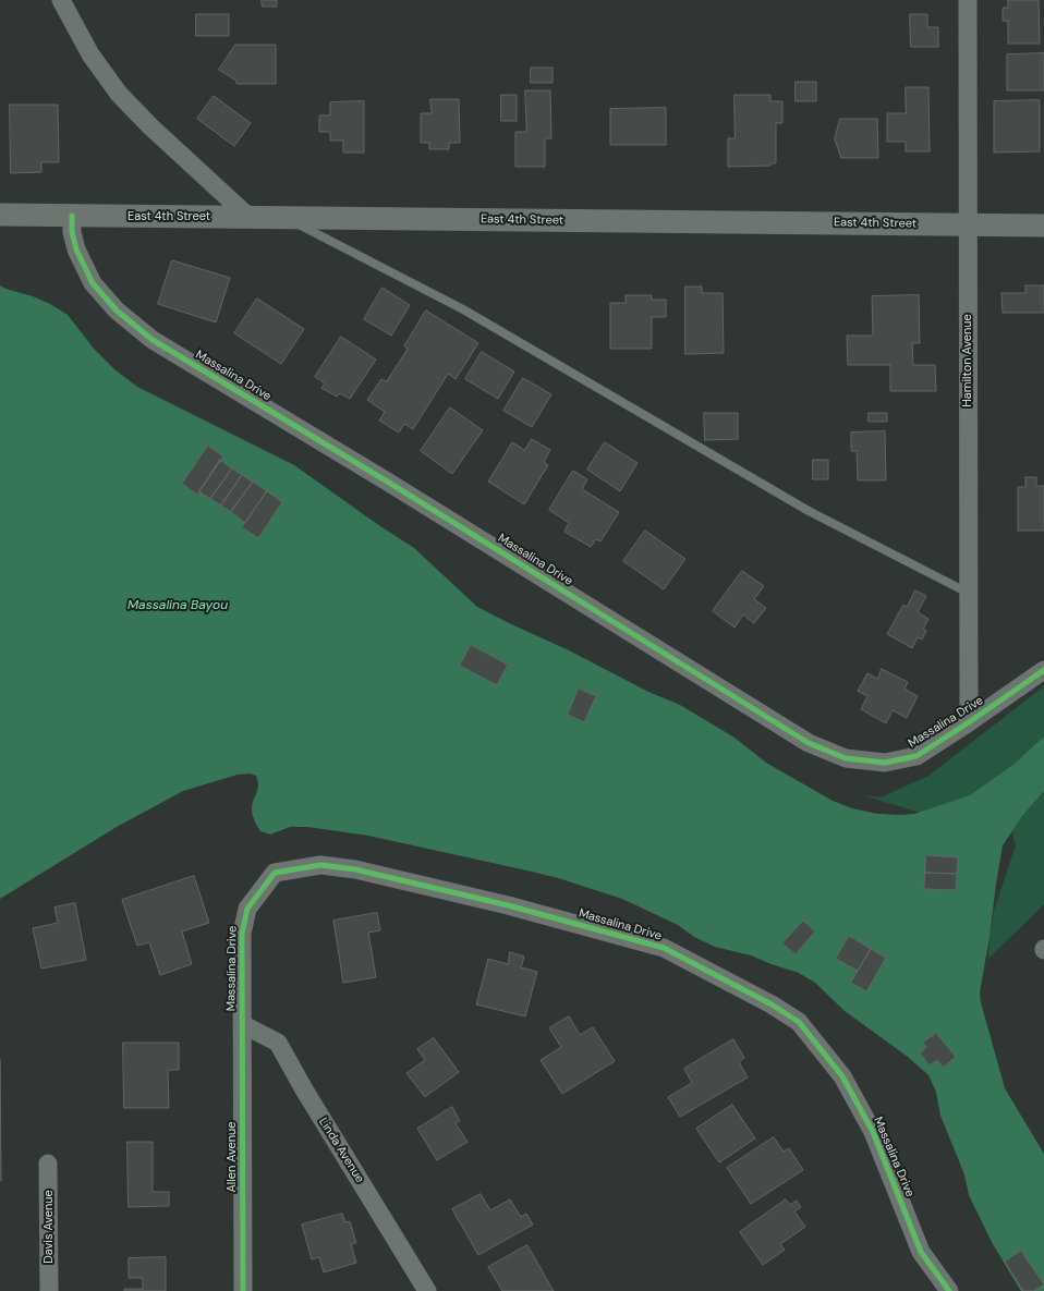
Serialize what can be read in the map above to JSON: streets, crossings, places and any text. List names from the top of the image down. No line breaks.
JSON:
{"streets":{"street":["East 4th Street","Hamilton Avenue","Massalina Drive","Linda Avenue","Allen Avenue","Davis Avenue"]},"crossings":[["East 4th Street","Hamilton Avenue"],["East 4th Street","Massalina Drive"],["Hamilton Avenue","Massalina Drive"],["Massalina Drive","Linda Avenue"],["Massalina Drive","Allen Avenue"],["Linda Avenue","Allen Avenue"]],"water":["Massalina Bayou"]}
